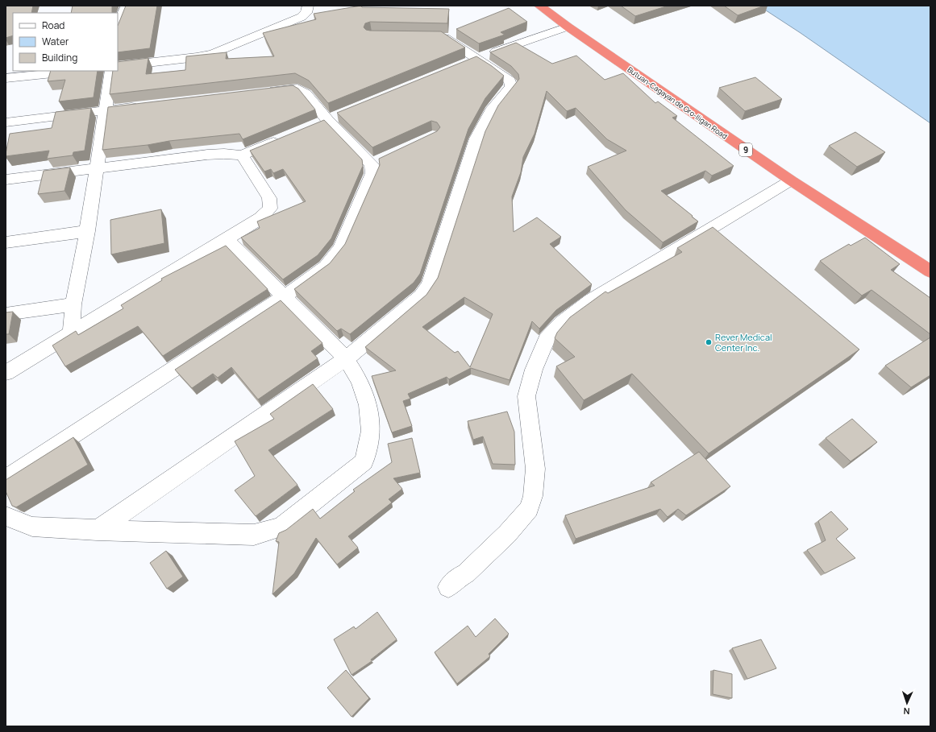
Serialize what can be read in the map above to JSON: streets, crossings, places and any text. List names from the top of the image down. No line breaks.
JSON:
{"streets":{"highway":["Butuan-Cagayan de Oro-Iligan Road","9"]},"places":["Rever Medical Center Inc."],"legend":["Road","Water","Building"],"north":"bottom"}
